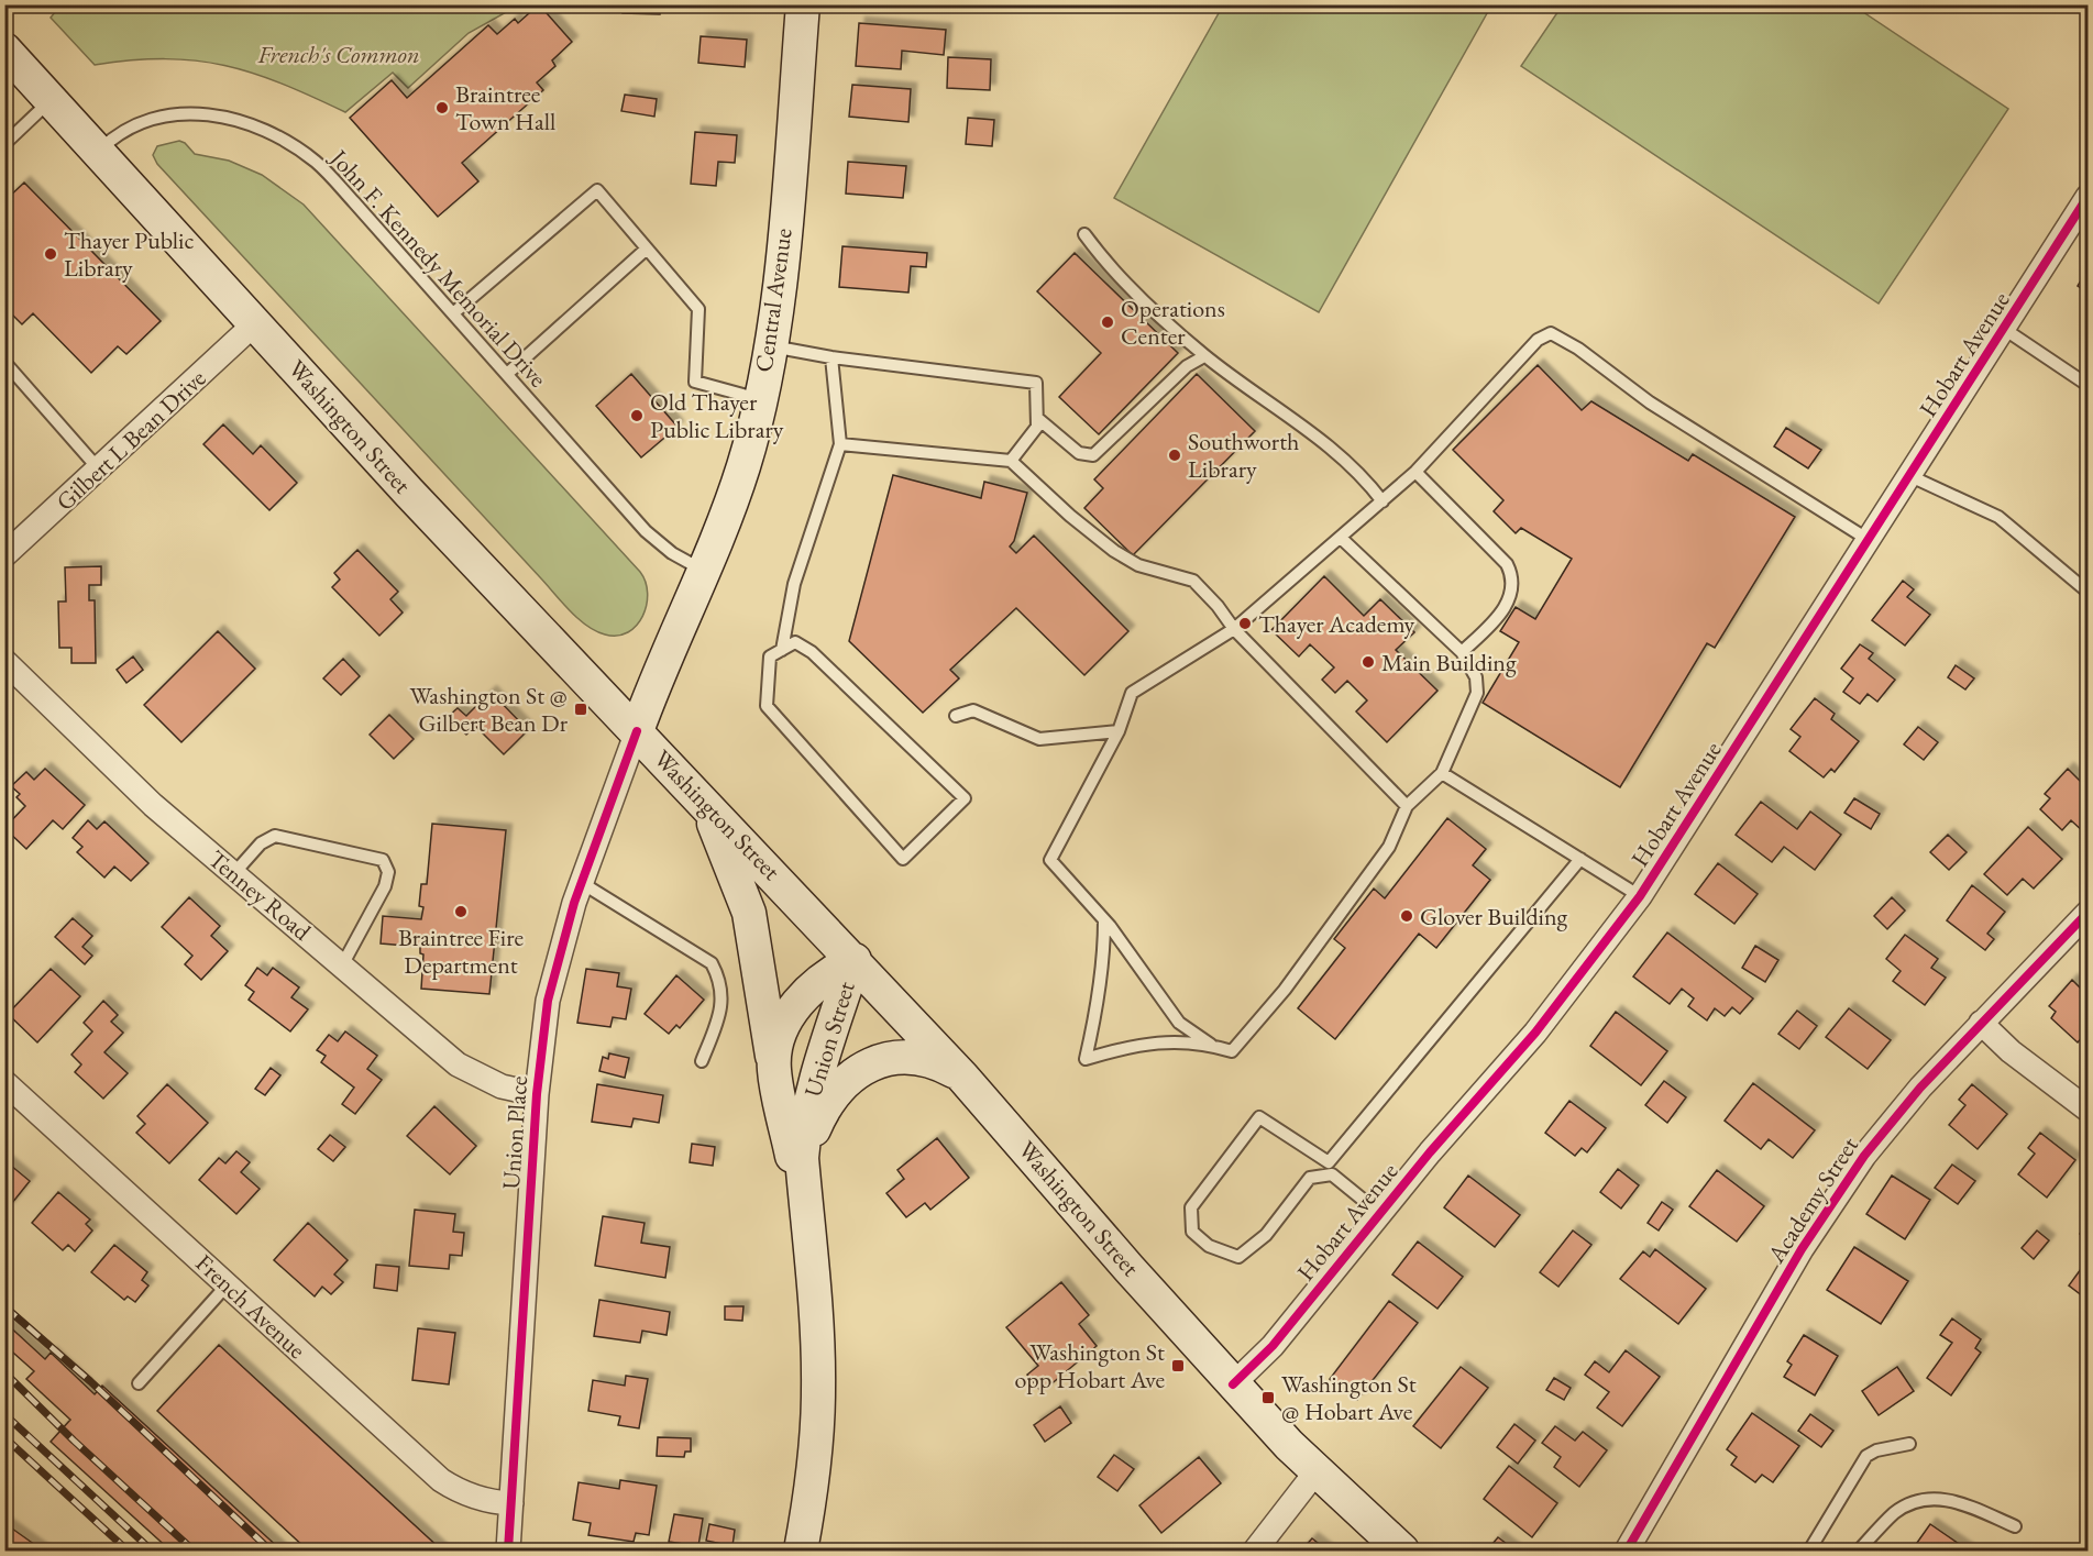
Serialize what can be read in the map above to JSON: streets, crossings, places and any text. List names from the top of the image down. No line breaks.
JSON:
{"streets":{"main road":["Central Avenue","Washington Street","Union Street"],"street":["Hobart Avenue","Gilbert L Bean Drive","Tenney Road","Union Place","Academy Street","French Avenue"],"lane":["John F. Kennedy Memorial Drive"]},"crossings":[["John F. Kennedy Memorial Drive","Central Avenue"],["John F. Kennedy Memorial Drive","Washington Street"],["Central Avenue","Washington Street"],["Central Avenue","Union Place"],["Hobart Avenue","Washington Street"],["Washington Street","Gilbert L Bean Drive"],["Washington Street","Union Street"],["Washington Street","Union Place"],["Tenney Road","Union Place"],["Union Place","French Avenue"]],"parks":["French's Common"],"places":{"other":["Braintree Town Hall","Thayer Public Library","Operations Center","Old Thayer Public Library","Southworth Library","Thayer Academy","Main Building","Braintree Fire Department","Glover Building"],"transit":["Washington St @ Gilbert Bean Dr","Washington St opp Hobart Ave","Washington St @ Hobart Ave"]}}
